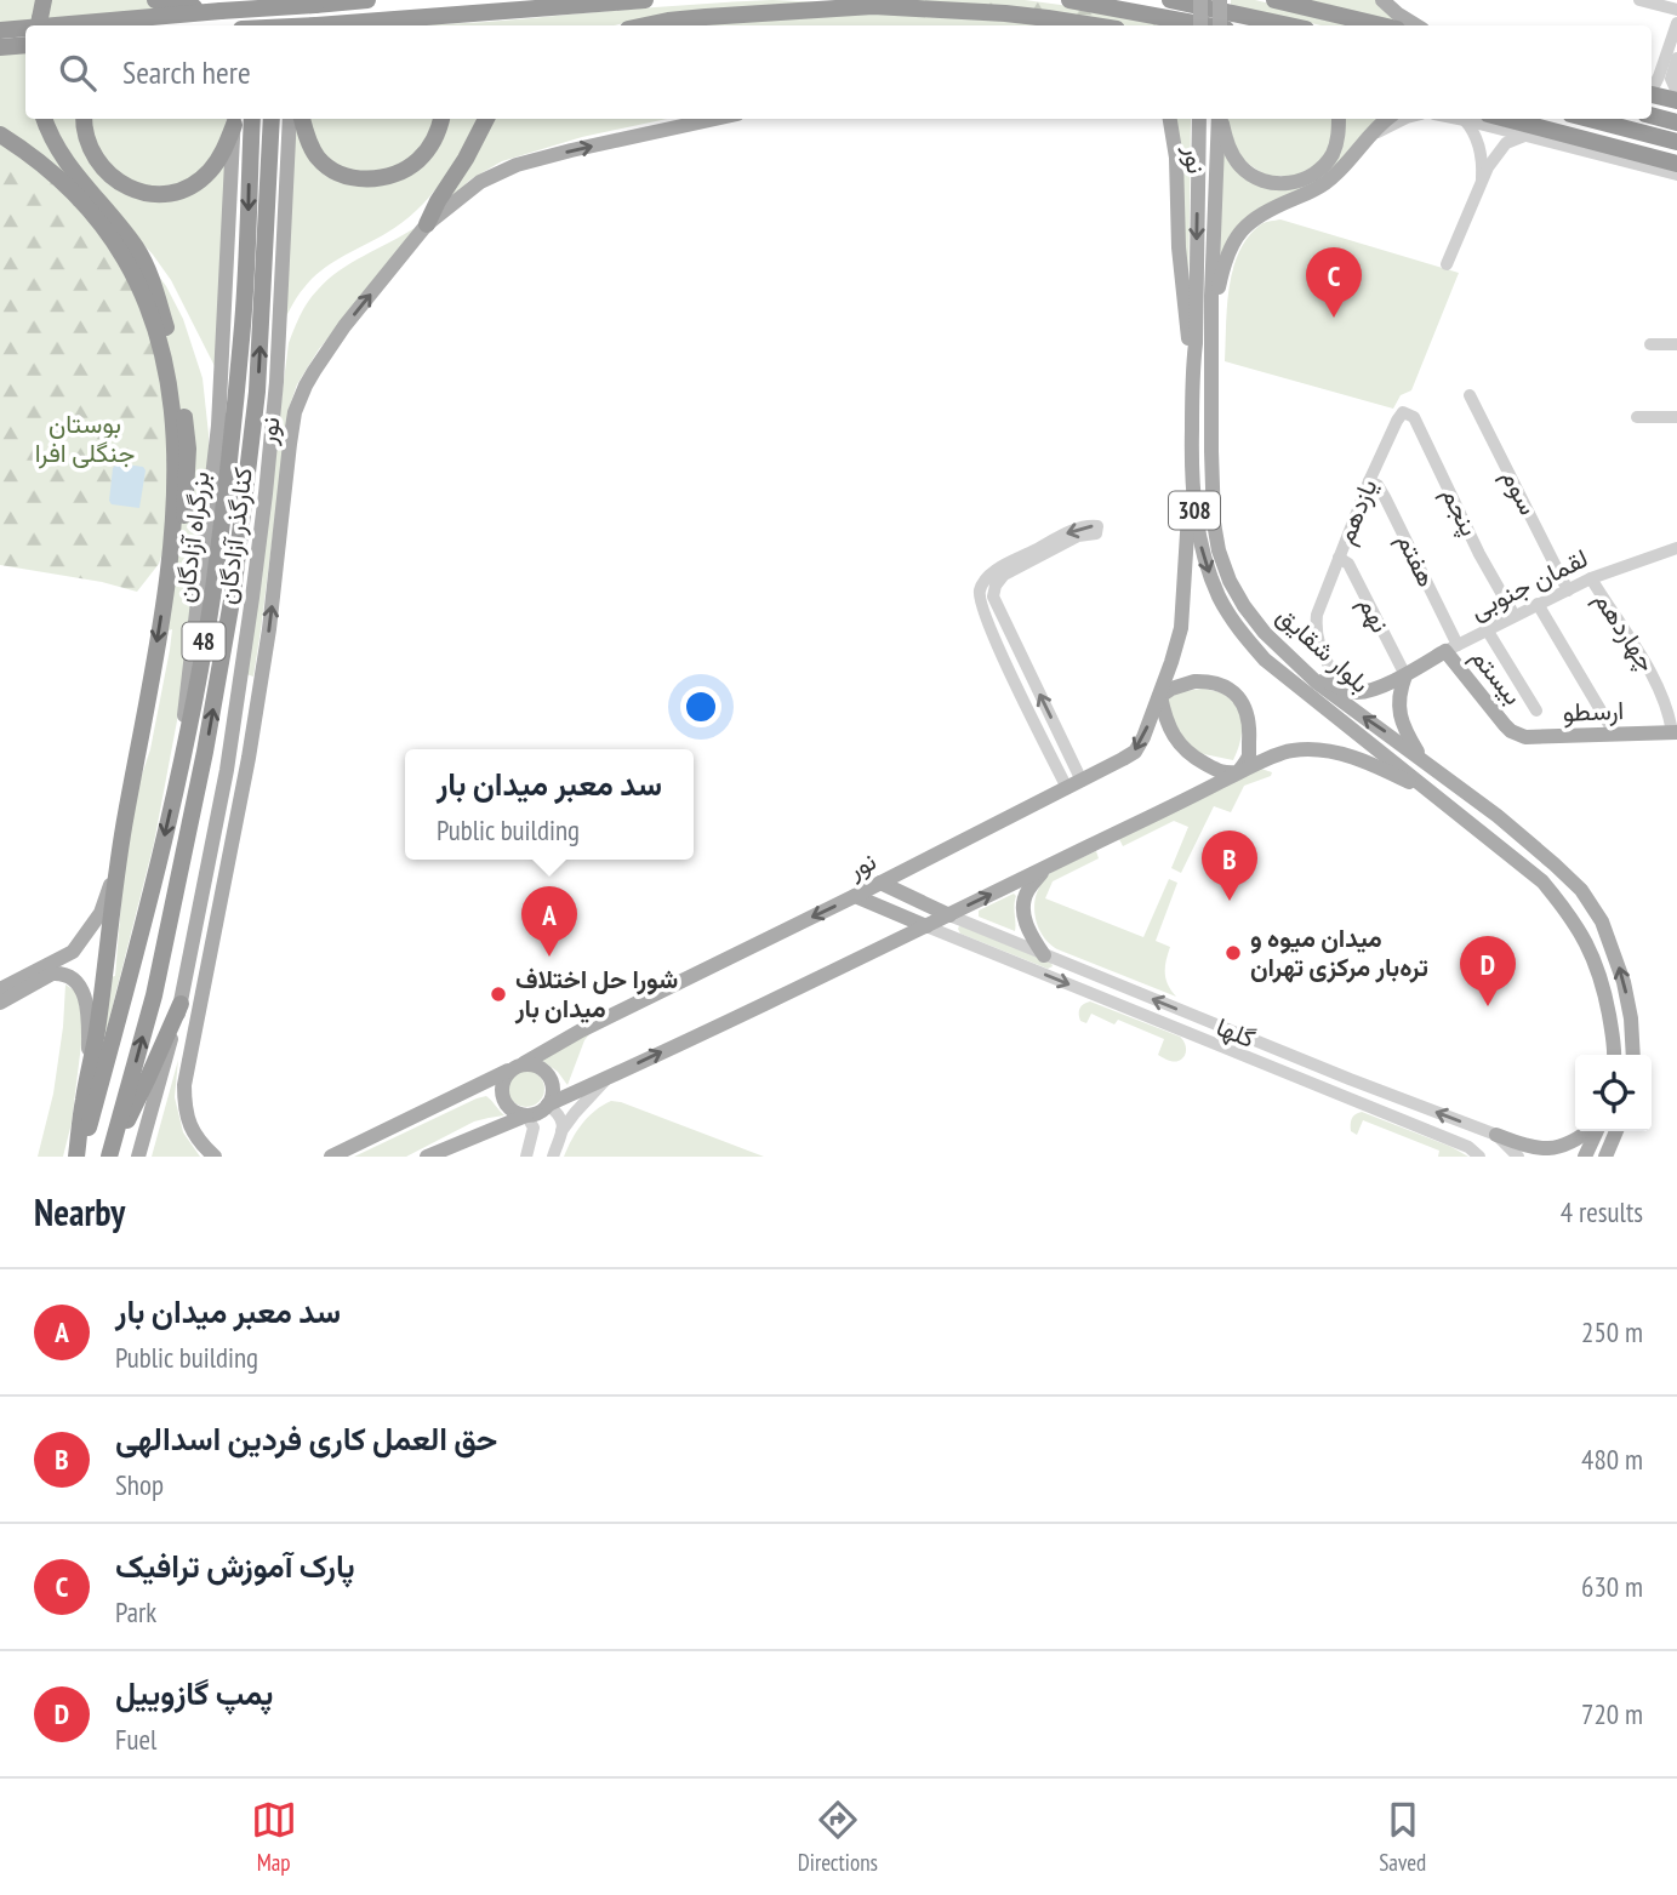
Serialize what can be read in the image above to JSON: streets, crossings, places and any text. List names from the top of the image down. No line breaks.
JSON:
{"streets":{"highway":["بزرگراه آزادگان","48"],"main road":["نور","308","کنارگذر آزادگان","لقمان جنوبی","بلوار شقایق","بیستم","ارسطو"],"street":["سوم","یازدهم","پنجم","هفتم","نهم","چهاردهم","گلها"]},"crossings":[["نور","بلوار شقایق"],["سوم","لقمان جنوبی"],["یازدهم","پنجم"],["یازدهم","هفتم"],["یازدهم","نهم"],["پنجم","لقمان جنوبی"],["کنارگذر آزادگان","بزرگراه آزادگان"],["هفتم","لقمان جنوبی"],["هفتم","بیستم"],["لقمان جنوبی","نهم"],["لقمان جنوبی","چهاردهم"],["لقمان جنوبی","بلوار شقایق"],["لقمان جنوبی","بیستم"],["چهاردهم","ارسطو"],["بیستم","ارسطو"]],"parks":["بوستان جنگلی افرا"],"places":["میدان میوه و تره‌بار مرکزی تهران","شورا حل اختلاف میدان بار"],"page":{"search":"Search here","pins":["C","B","A","D"],"popup":["سد معبر میدان بار","Public building"],"heading":["Nearby","4 results"],"list":[{"mark":"A","name":"سد معبر میدان بار","note":"Public building","value":"250 m"},{"mark":"B","name":"حق العمل کاری فردین اسدالهی","note":"Shop","value":"480 m"},{"mark":"C","name":"پارک آموزش ترافیک","note":"Park","value":"630 m"},{"mark":"D","name":"پمپ گازوییل","note":"Fuel","value":"720 m"}],"nav":["Map","Directions","Saved"]}}
